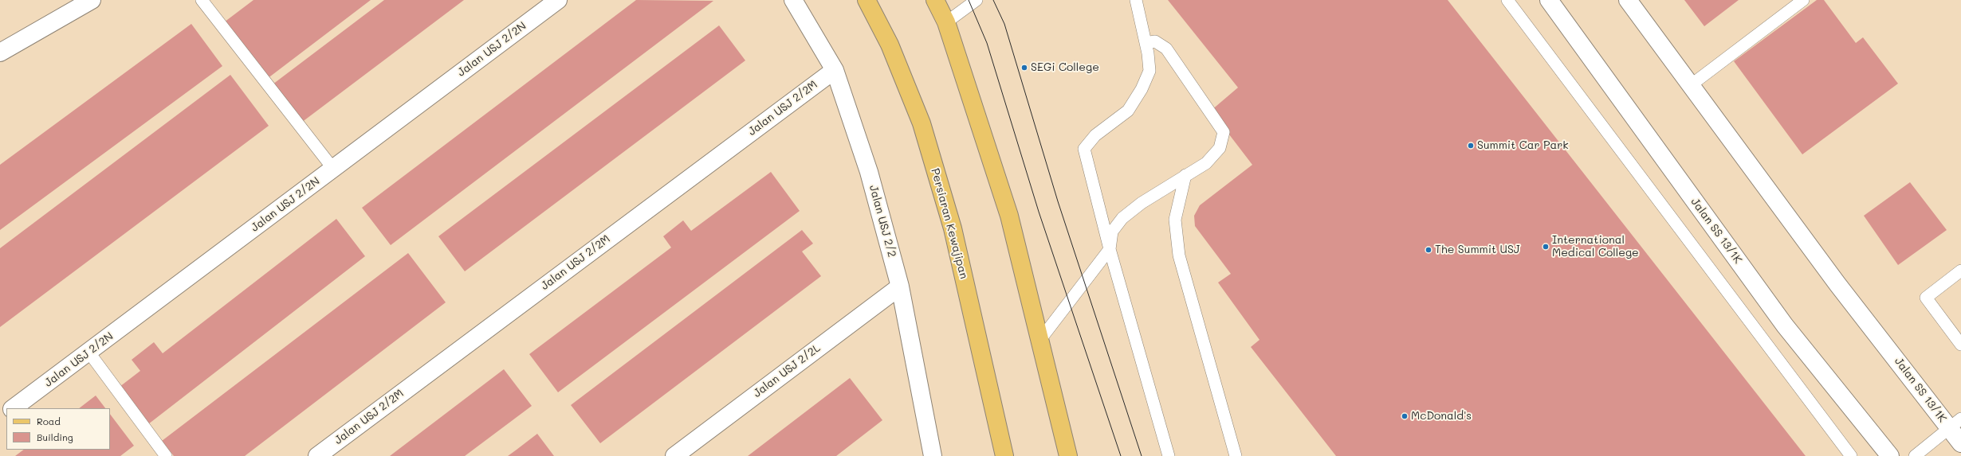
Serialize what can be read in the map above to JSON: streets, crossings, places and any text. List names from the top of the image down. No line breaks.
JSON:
{"streets":{"main road":["Persiaran Kewajipan"],"street":["Jalan USJ 2/2N","Jalan USJ 2/2M","Jalan USJ 2/2","Jalan SS 13/1K","Jalan USJ 2/2L"]},"crossings":[["Jalan USJ 2/2M","Jalan USJ 2/2"],["Jalan USJ 2/2","Jalan USJ 2/2L"]],"places":["SEGi College","Summit Car Park","International Medical College","The Summit USJ","McDonald's"],"legend":["Road","Building"]}
